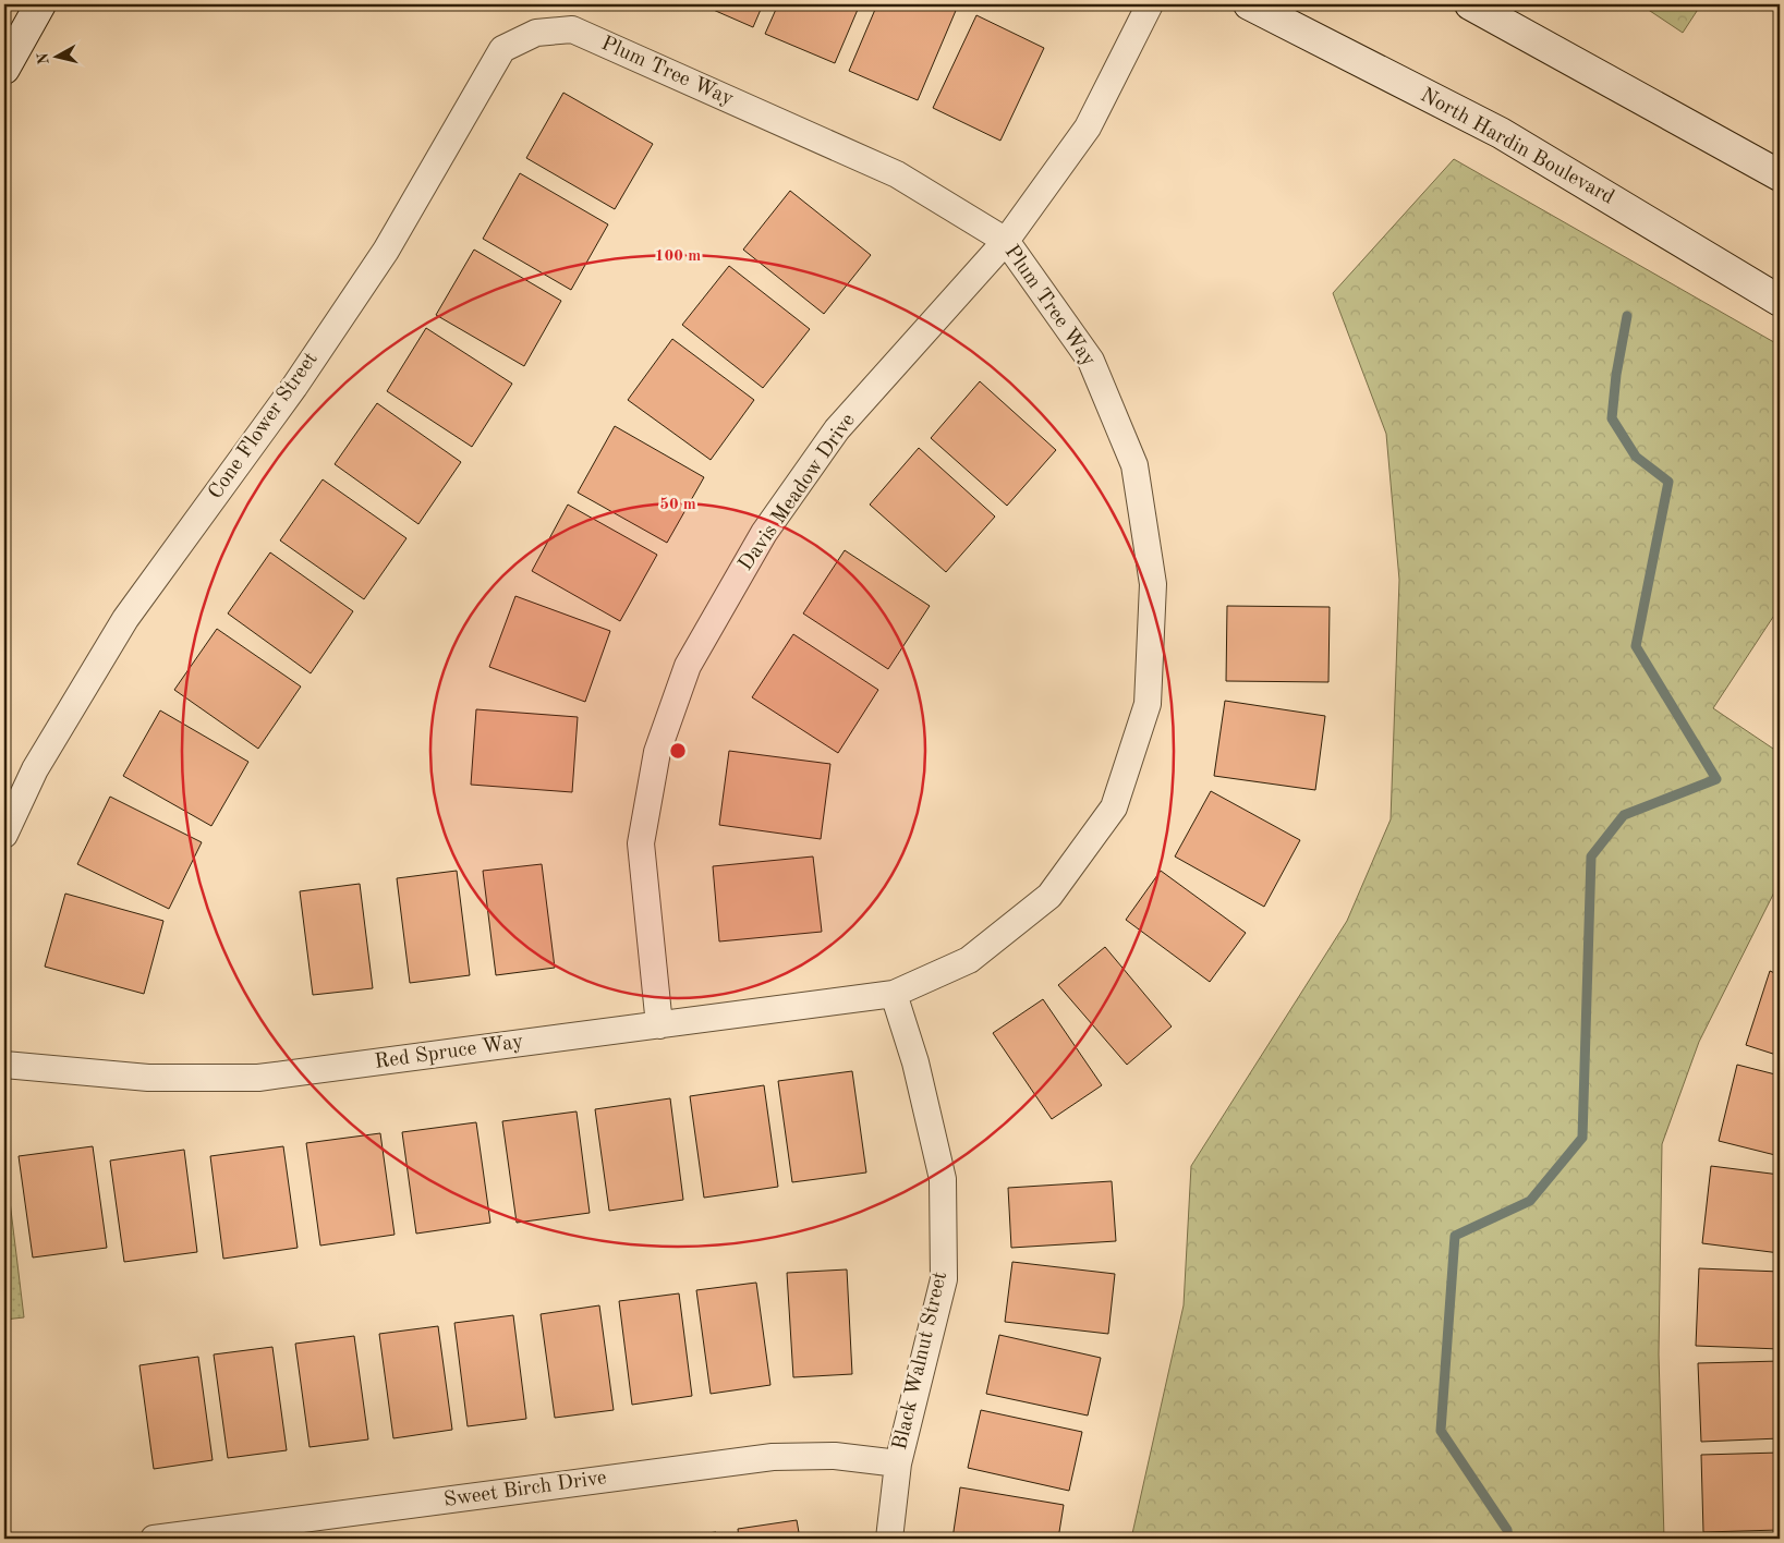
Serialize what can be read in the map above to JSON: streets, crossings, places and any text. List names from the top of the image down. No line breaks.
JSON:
{"streets":{"street":["Plum Tree Way","North Hardin Boulevard","Cone Flower Street","Davis Meadow Drive","Red Spruce Way","Black Walnut Street","Sweet Birch Drive"]},"crossings":[["Plum Tree Way","Cone Flower Street"],["Plum Tree Way","Davis Meadow Drive"],["Plum Tree Way","Red Spruce Way"],["Plum Tree Way","Black Walnut Street"],["Davis Meadow Drive","Red Spruce Way"],["Red Spruce Way","Black Walnut Street"],["Black Walnut Street","Sweet Birch Drive"]],"north":"left","rings":["100 m","50 m"]}
